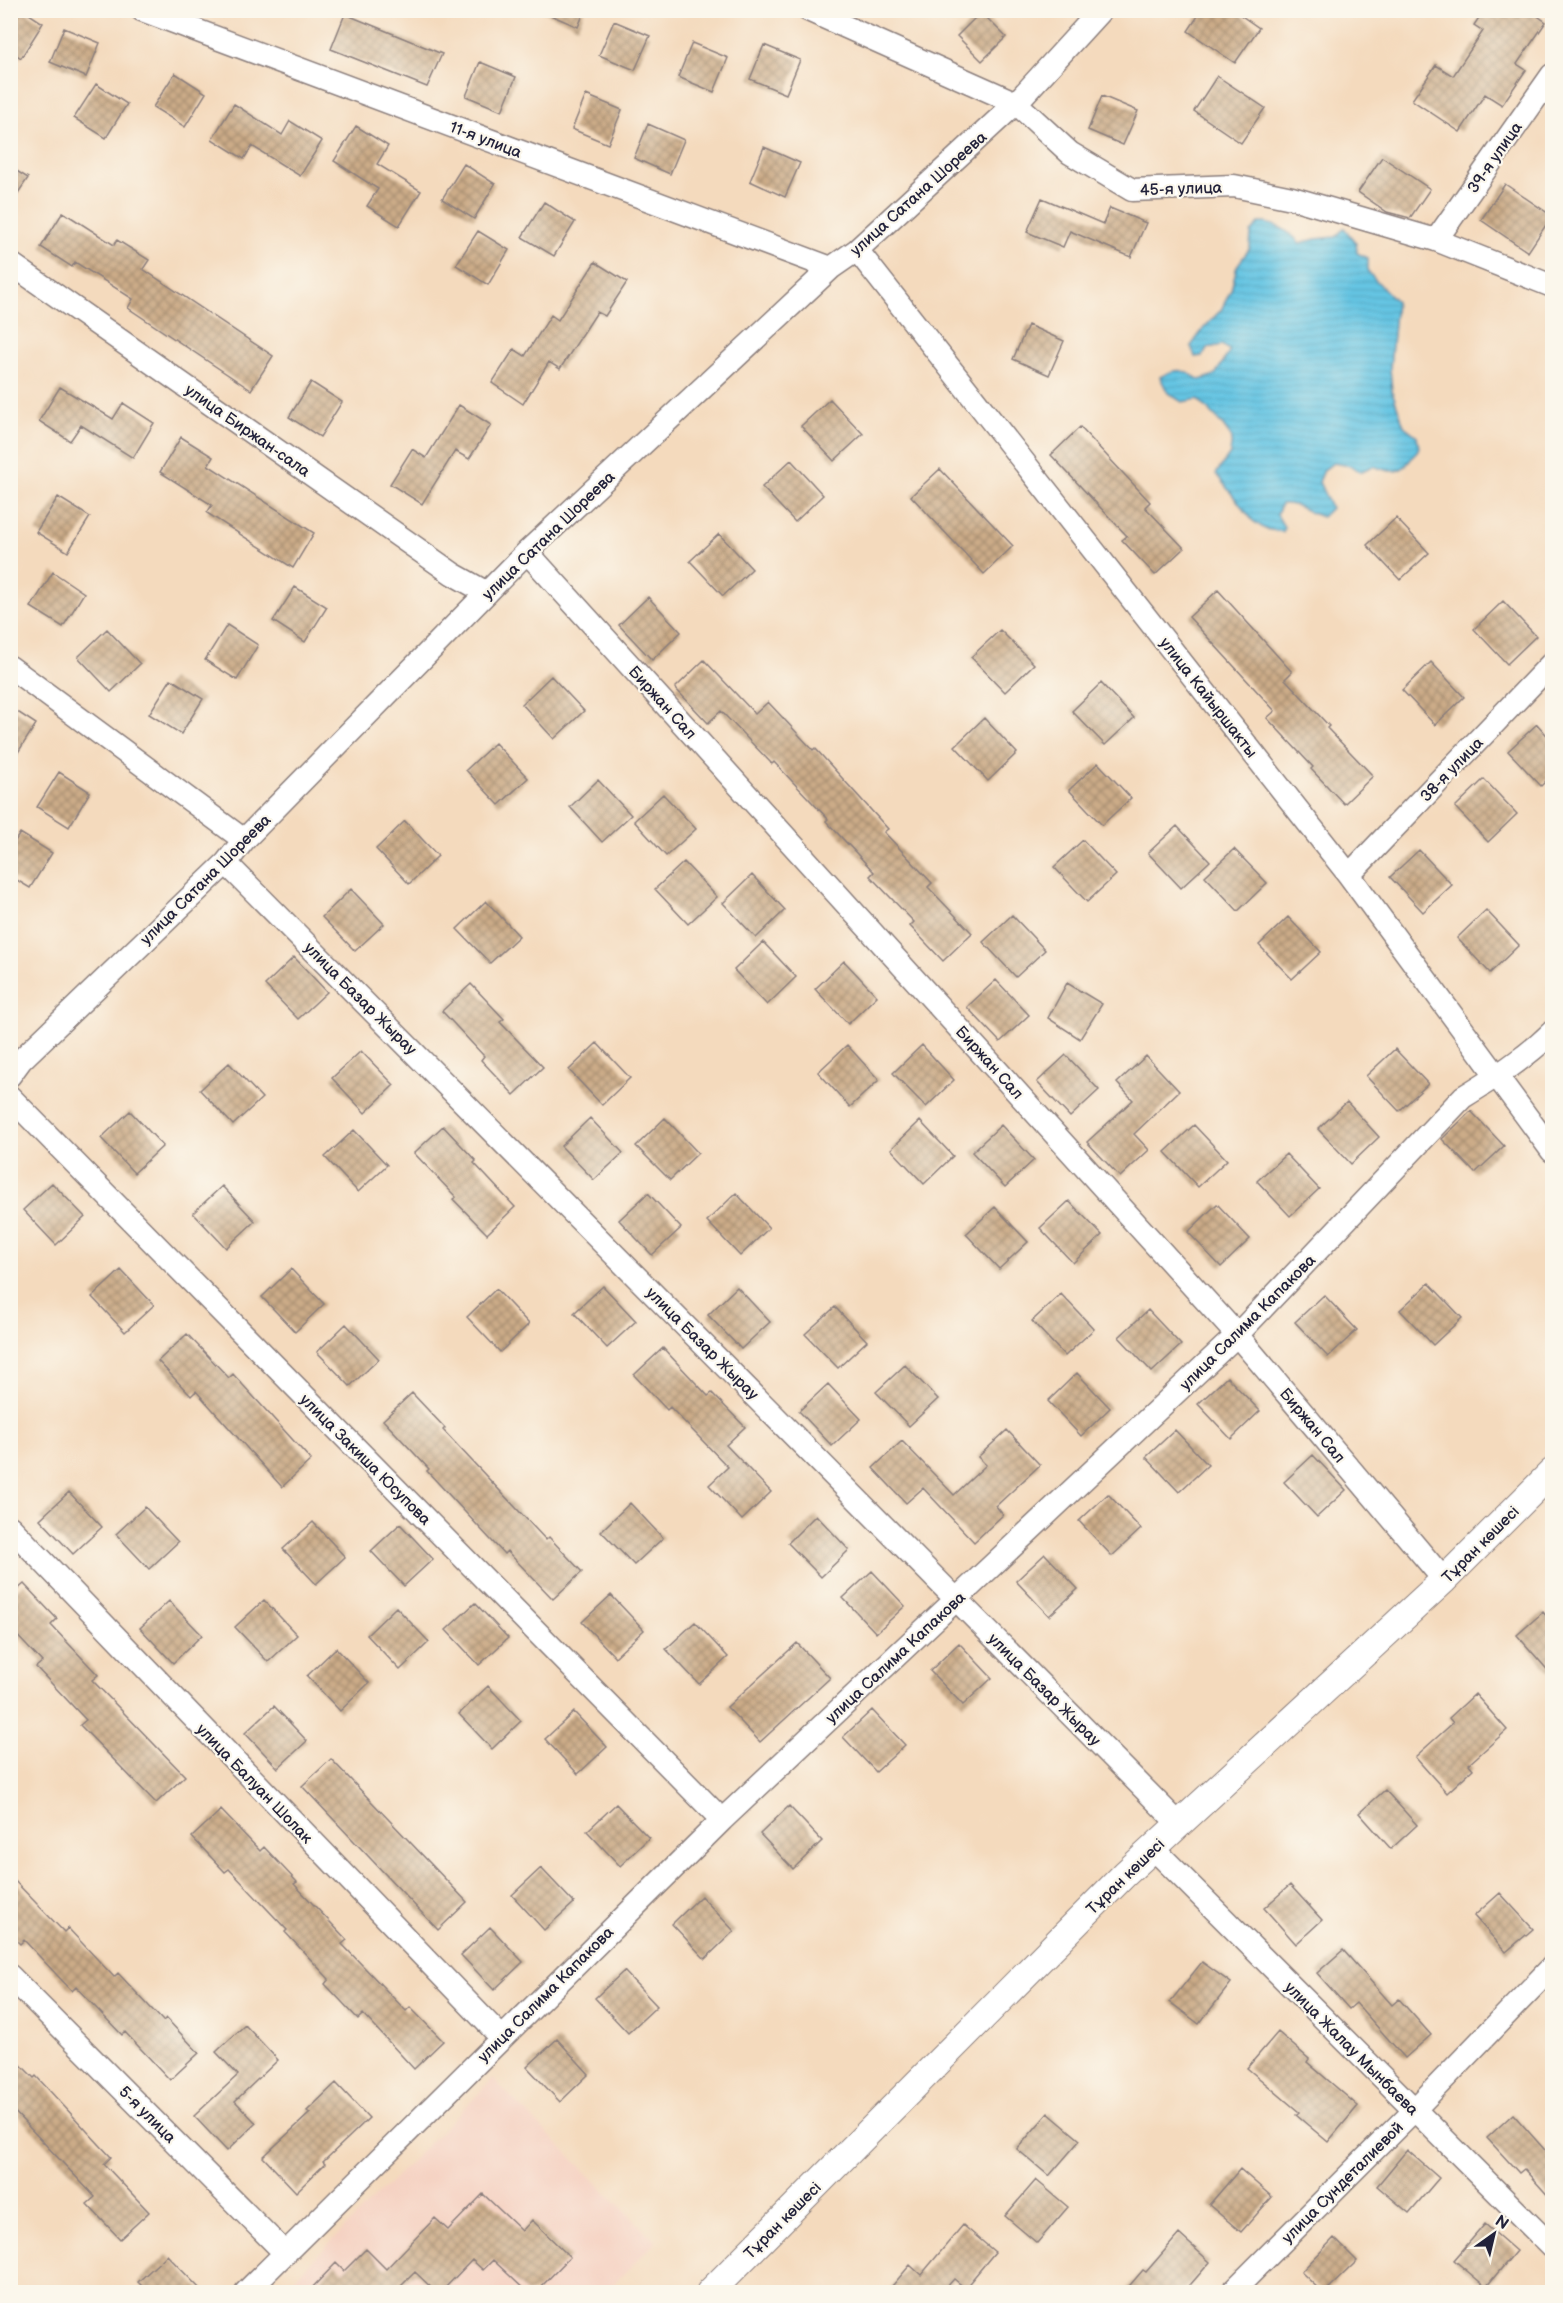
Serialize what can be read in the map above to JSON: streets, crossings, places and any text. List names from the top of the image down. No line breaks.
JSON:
{"streets":{"street":["11-я улица","39-я улица","45-я улица","улица Сатана Шореева","улица Биржан-сала","улица Кайыршакты","Биржан Сал","38-я улица","улица Базар Жырау","улица Салима Капакова","улица Закиша Юсупова","Тұран көшесі","улица Балуан Шолак","улица Жалау Мынбаева","5-я улица","улица Сундеталиевой"]},"crossings":[["11-я улица","улица Сатана Шореева"],["39-я улица","45-я улица"],["45-я улица","улица Сатана Шореева"],["улица Сатана Шореева","улица Биржан-сала"],["улица Сатана Шореева","улица Кайыршакты"],["улица Сатана Шореева","Биржан Сал"],["улица Сатана Шореева","улица Базар Жырау"],["улица Кайыршакты","38-я улица"],["улица Кайыршакты","улица Салима Капакова"],["Биржан Сал","улица Салима Капакова"],["Биржан Сал","Тұран көшесі"],["улица Базар Жырау","улица Салима Капакова"],["улица Базар Жырау","Тұран көшесі"],["улица Салима Капакова","улица Закиша Юсупова"],["улица Салима Капакова","улица Балуан Шолак"],["улица Салима Капакова","5-я улица"],["Тұран көшесі","улица Жалау Мынбаева"],["улица Жалау Мынбаева","улица Сундеталиевой"]],"north":"top right"}
